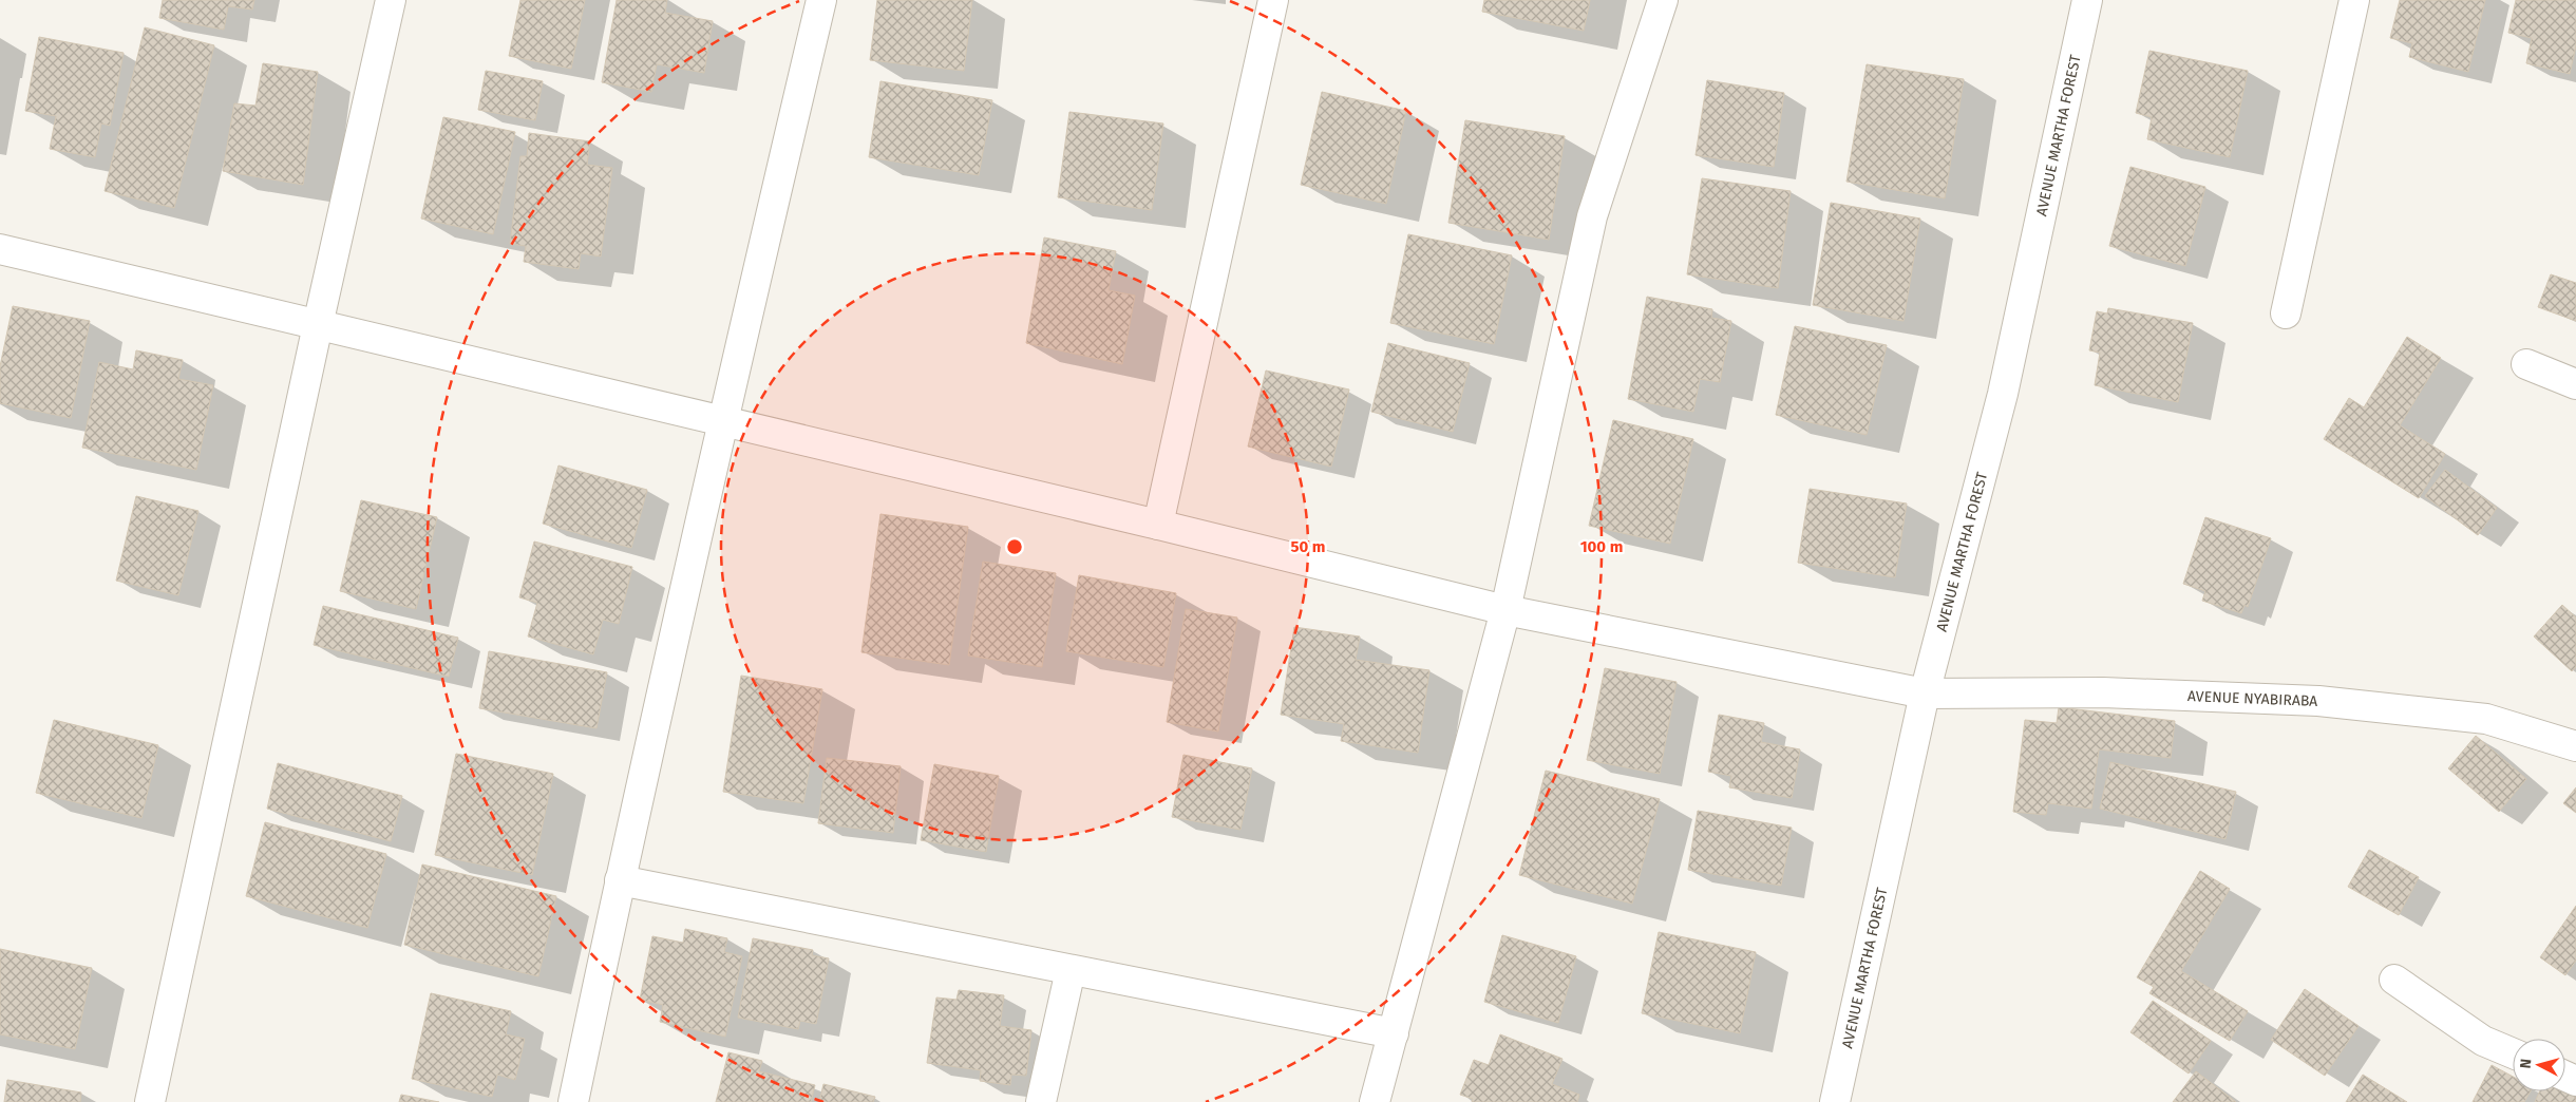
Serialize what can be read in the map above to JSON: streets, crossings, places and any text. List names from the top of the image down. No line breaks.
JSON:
{"streets":{"street":["AVENUE MARTHA FOREST","AVENUE NYABIRABA"]},"crossings":[["AVENUE MARTHA FOREST","AVENUE NYABIRABA"]],"north":"left","rings":["50 m","100 m"]}
